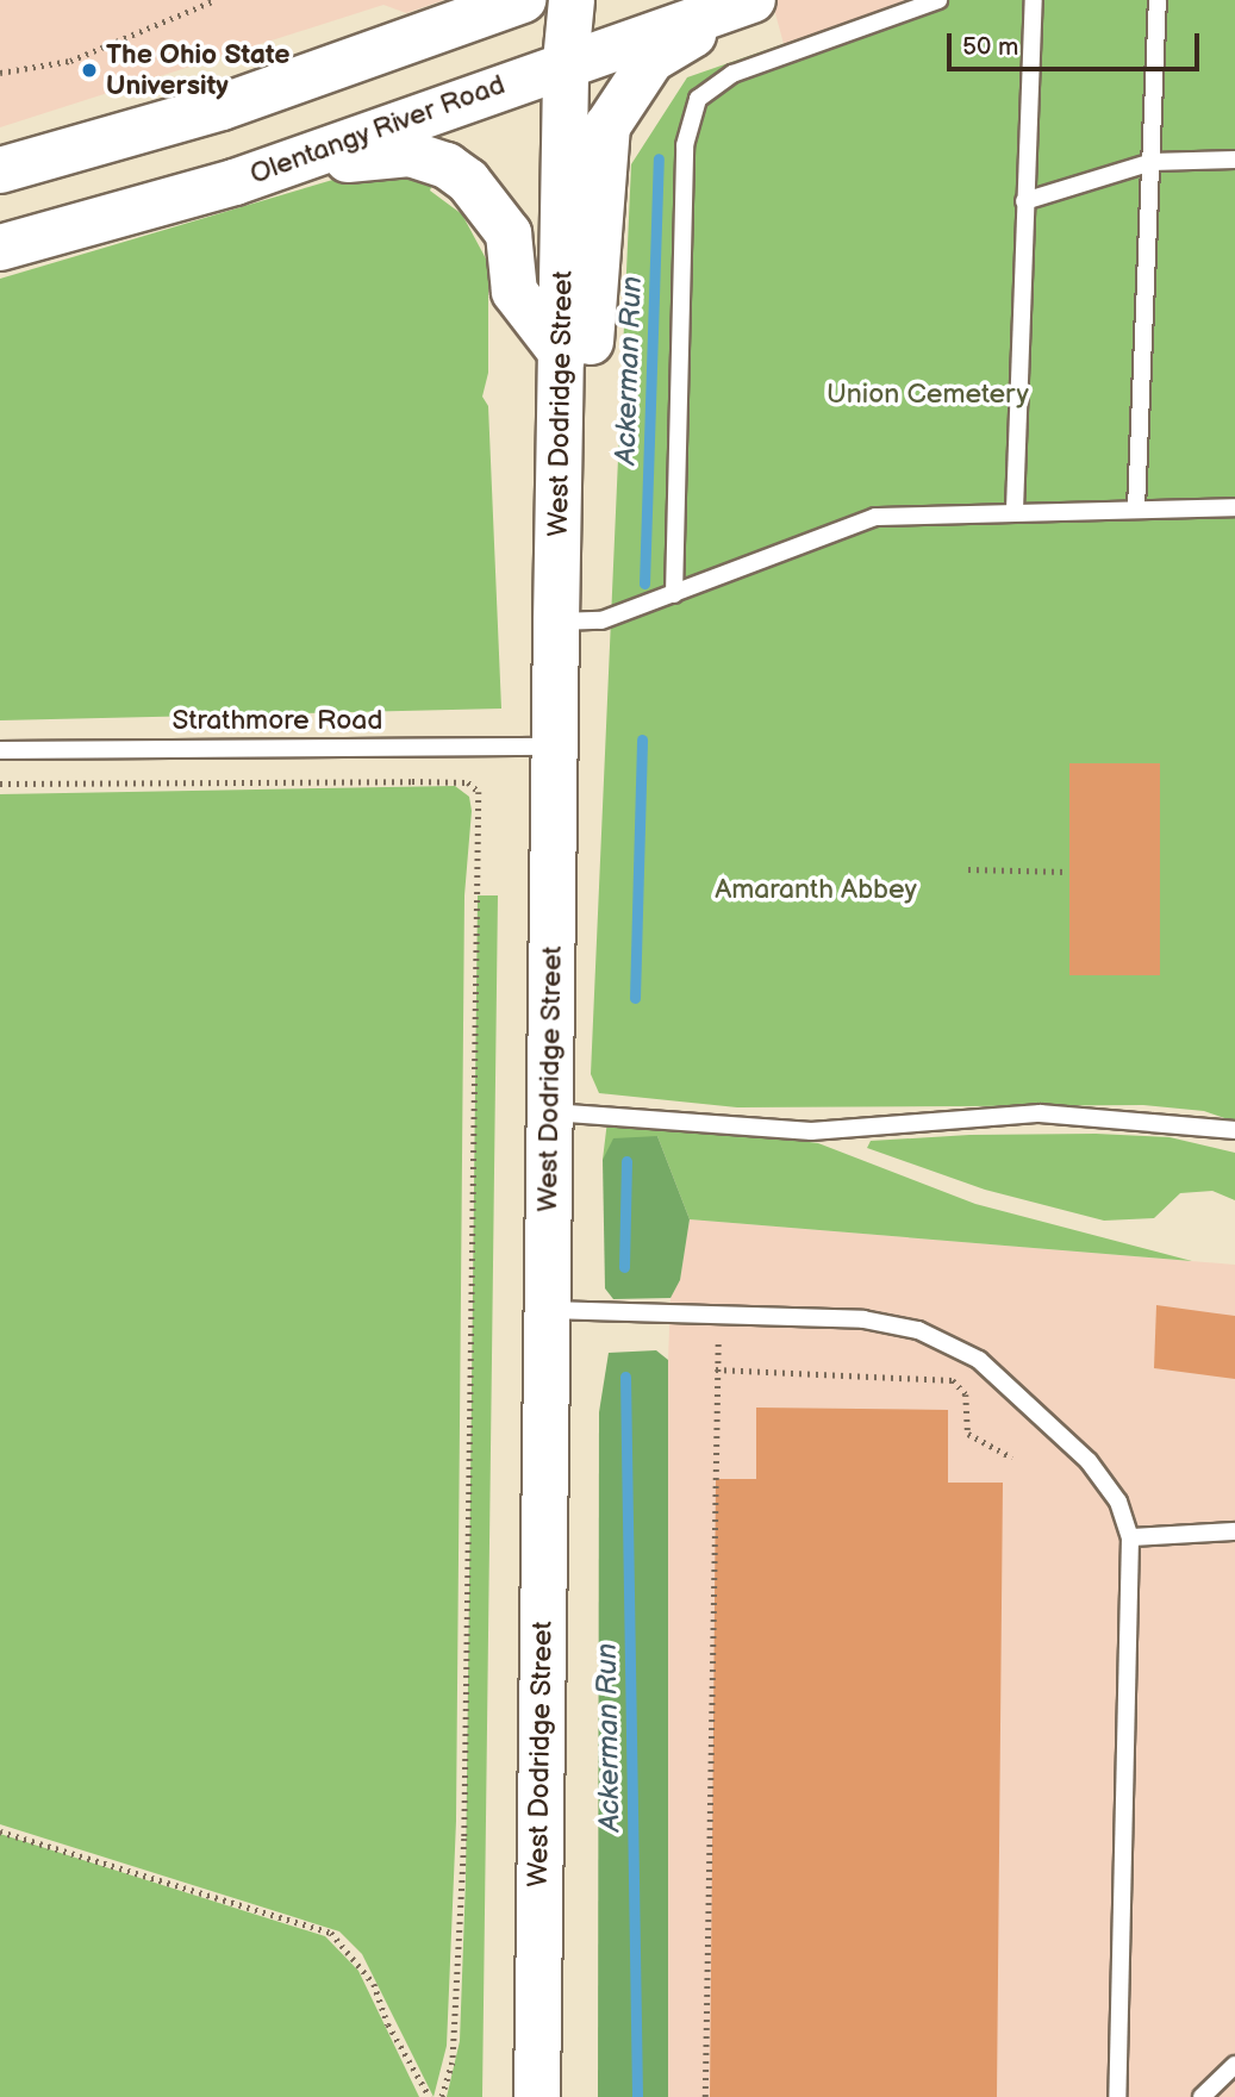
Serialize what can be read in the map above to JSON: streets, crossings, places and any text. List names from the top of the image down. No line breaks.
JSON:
{"streets":{"main road":["Olentangy River Road","West Dodridge Street"],"lane":["Strathmore Road"]},"crossings":[["Olentangy River Road","West Dodridge Street"],["West Dodridge Street","Strathmore Road"]],"water":["Ackerman Run"],"parks":["Union Cemetery","Amaranth Abbey"],"places":["The Ohio State University"],"scale_bar":"50 m"}
